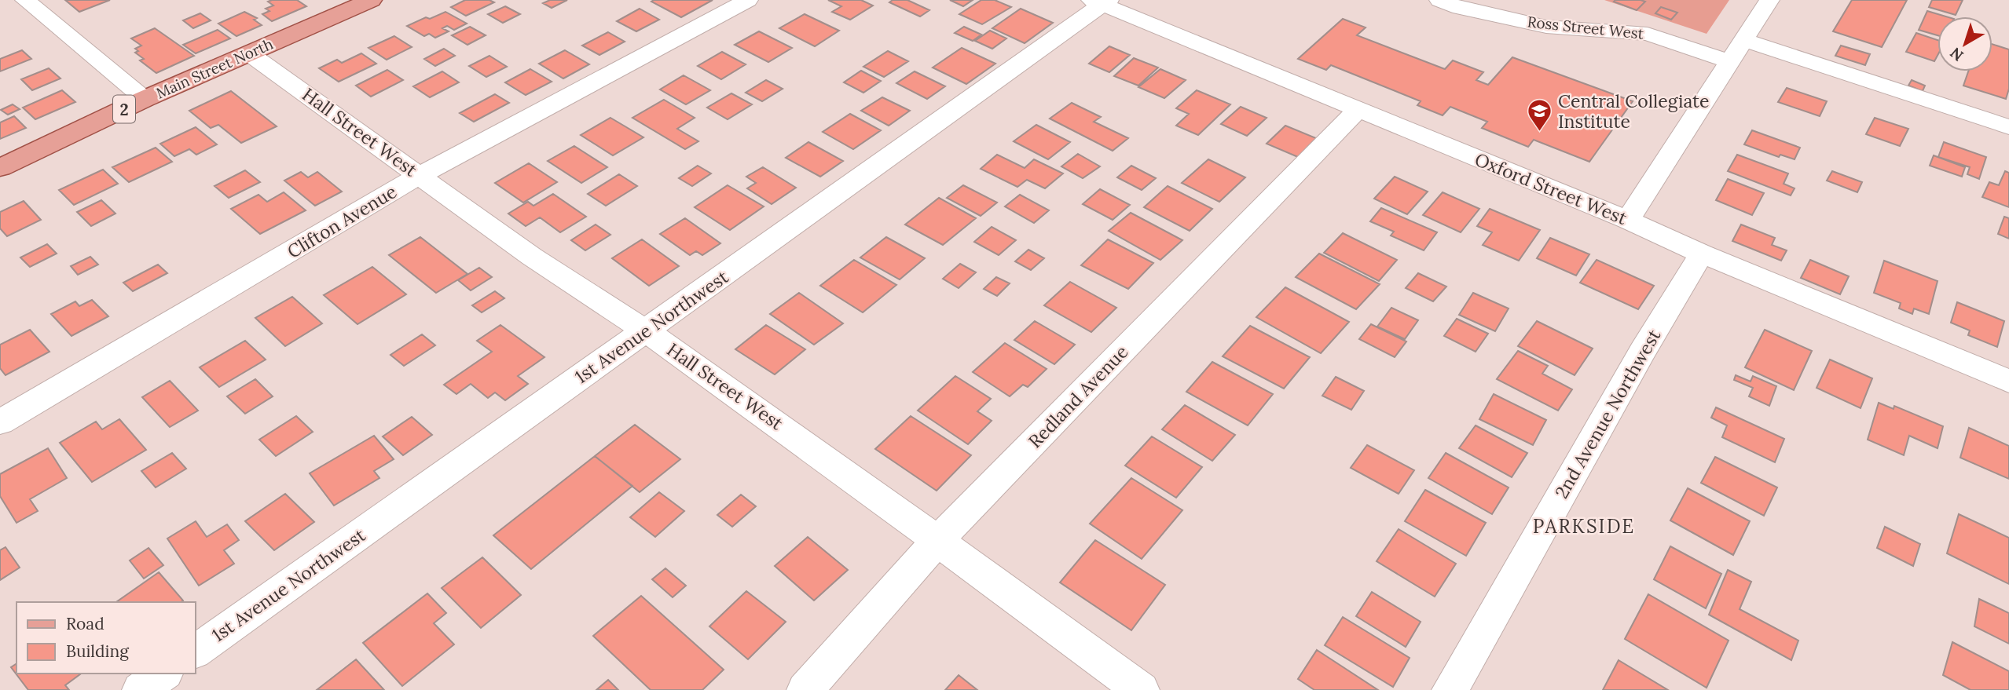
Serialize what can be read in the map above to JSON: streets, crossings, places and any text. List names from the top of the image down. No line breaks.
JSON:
{"streets":{"main road":["Main Street North","2"],"street":["Ross Street West","Hall Street West","Oxford Street West","Clifton Avenue","1st Avenue Northwest","Redland Avenue","2nd Avenue Northwest"]},"crossings":[["Main Street North","Hall Street West"],["Hall Street West","Clifton Avenue"],["Hall Street West","1st Avenue Northwest"],["Hall Street West","Redland Avenue"],["Oxford Street West","1st Avenue Northwest"],["Oxford Street West","Redland Avenue"],["Oxford Street West","2nd Avenue Northwest"]],"districts":["PARKSIDE"],"places":{"school or university":["Central Collegiate Institute"]},"legend":["Road","Building"],"north":"bottom left"}
